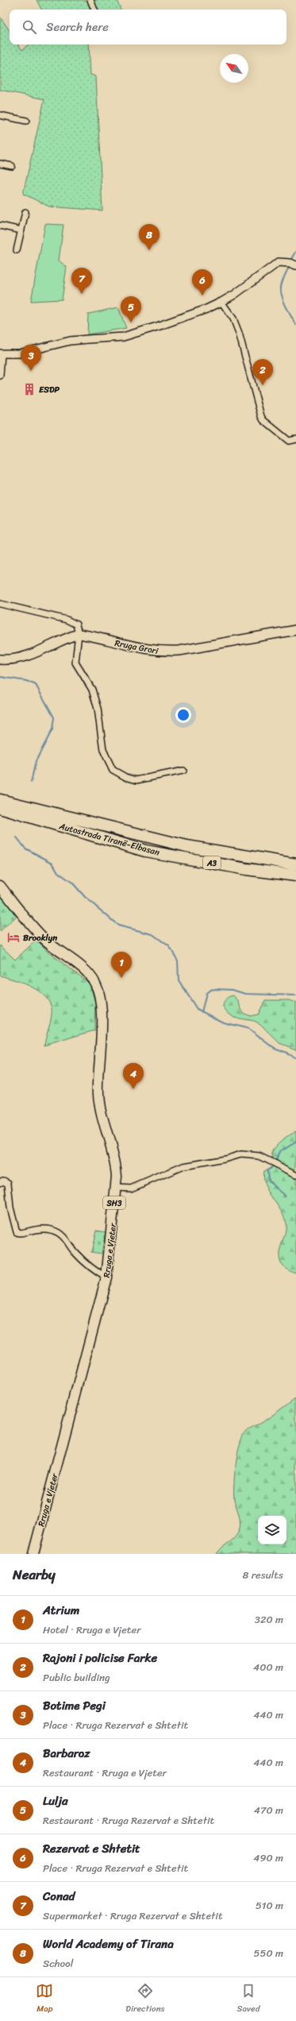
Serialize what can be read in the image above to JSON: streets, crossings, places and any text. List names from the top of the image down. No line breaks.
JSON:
{"streets":{"highway":["Autostrada Tiranë-Elbasan","A3"],"main road":["Rruga Grori","SH3","Rruga e Vjeter"]},"places":{"building":["ESDP"],"hotel":["Brooklyn"]},"north":"top left","page":{"search":"Search here","pins":["8","7","6","5","3","2","1","4"],"heading":["Nearby","8 results"],"list":[{"mark":"1","name":"Atrium","note":"Hotel · Rruga e Vjeter","value":"320 m"},{"mark":"2","name":"Rajoni i policise Farke","note":"Public building","value":"400 m"},{"mark":"3","name":"Botime Pegi","note":"Place · Rruga Rezervat e Shtetit","value":"440 m"},{"mark":"4","name":"Barbaroz","note":"Restaurant · Rruga e Vjeter","value":"440 m"},{"mark":"5","name":"Lulja","note":"Restaurant · Rruga Rezervat e Shtetit","value":"470 m"},{"mark":"6","name":"Rezervat e Shtetit","note":"Place · Rruga Rezervat e Shtetit","value":"490 m"},{"mark":"7","name":"Conad","note":"Supermarket · Rruga Rezervat e Shtetit","value":"510 m"},{"mark":"8","name":"World Academy of Tirana","note":"School","value":"550 m"}],"nav":["Map","Directions","Saved"]}}
